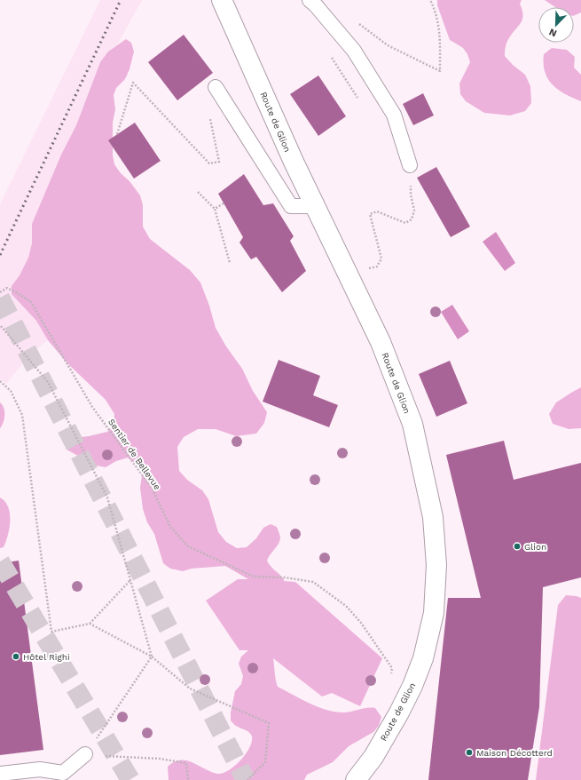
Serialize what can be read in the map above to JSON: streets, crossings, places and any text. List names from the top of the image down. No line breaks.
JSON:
{"streets":{"street":["Route de Glion"],"path":["Sentier de Bellevue"]},"places":["Glion","Hôtel Righi","Maison Décotterd"],"north":"bottom left"}
